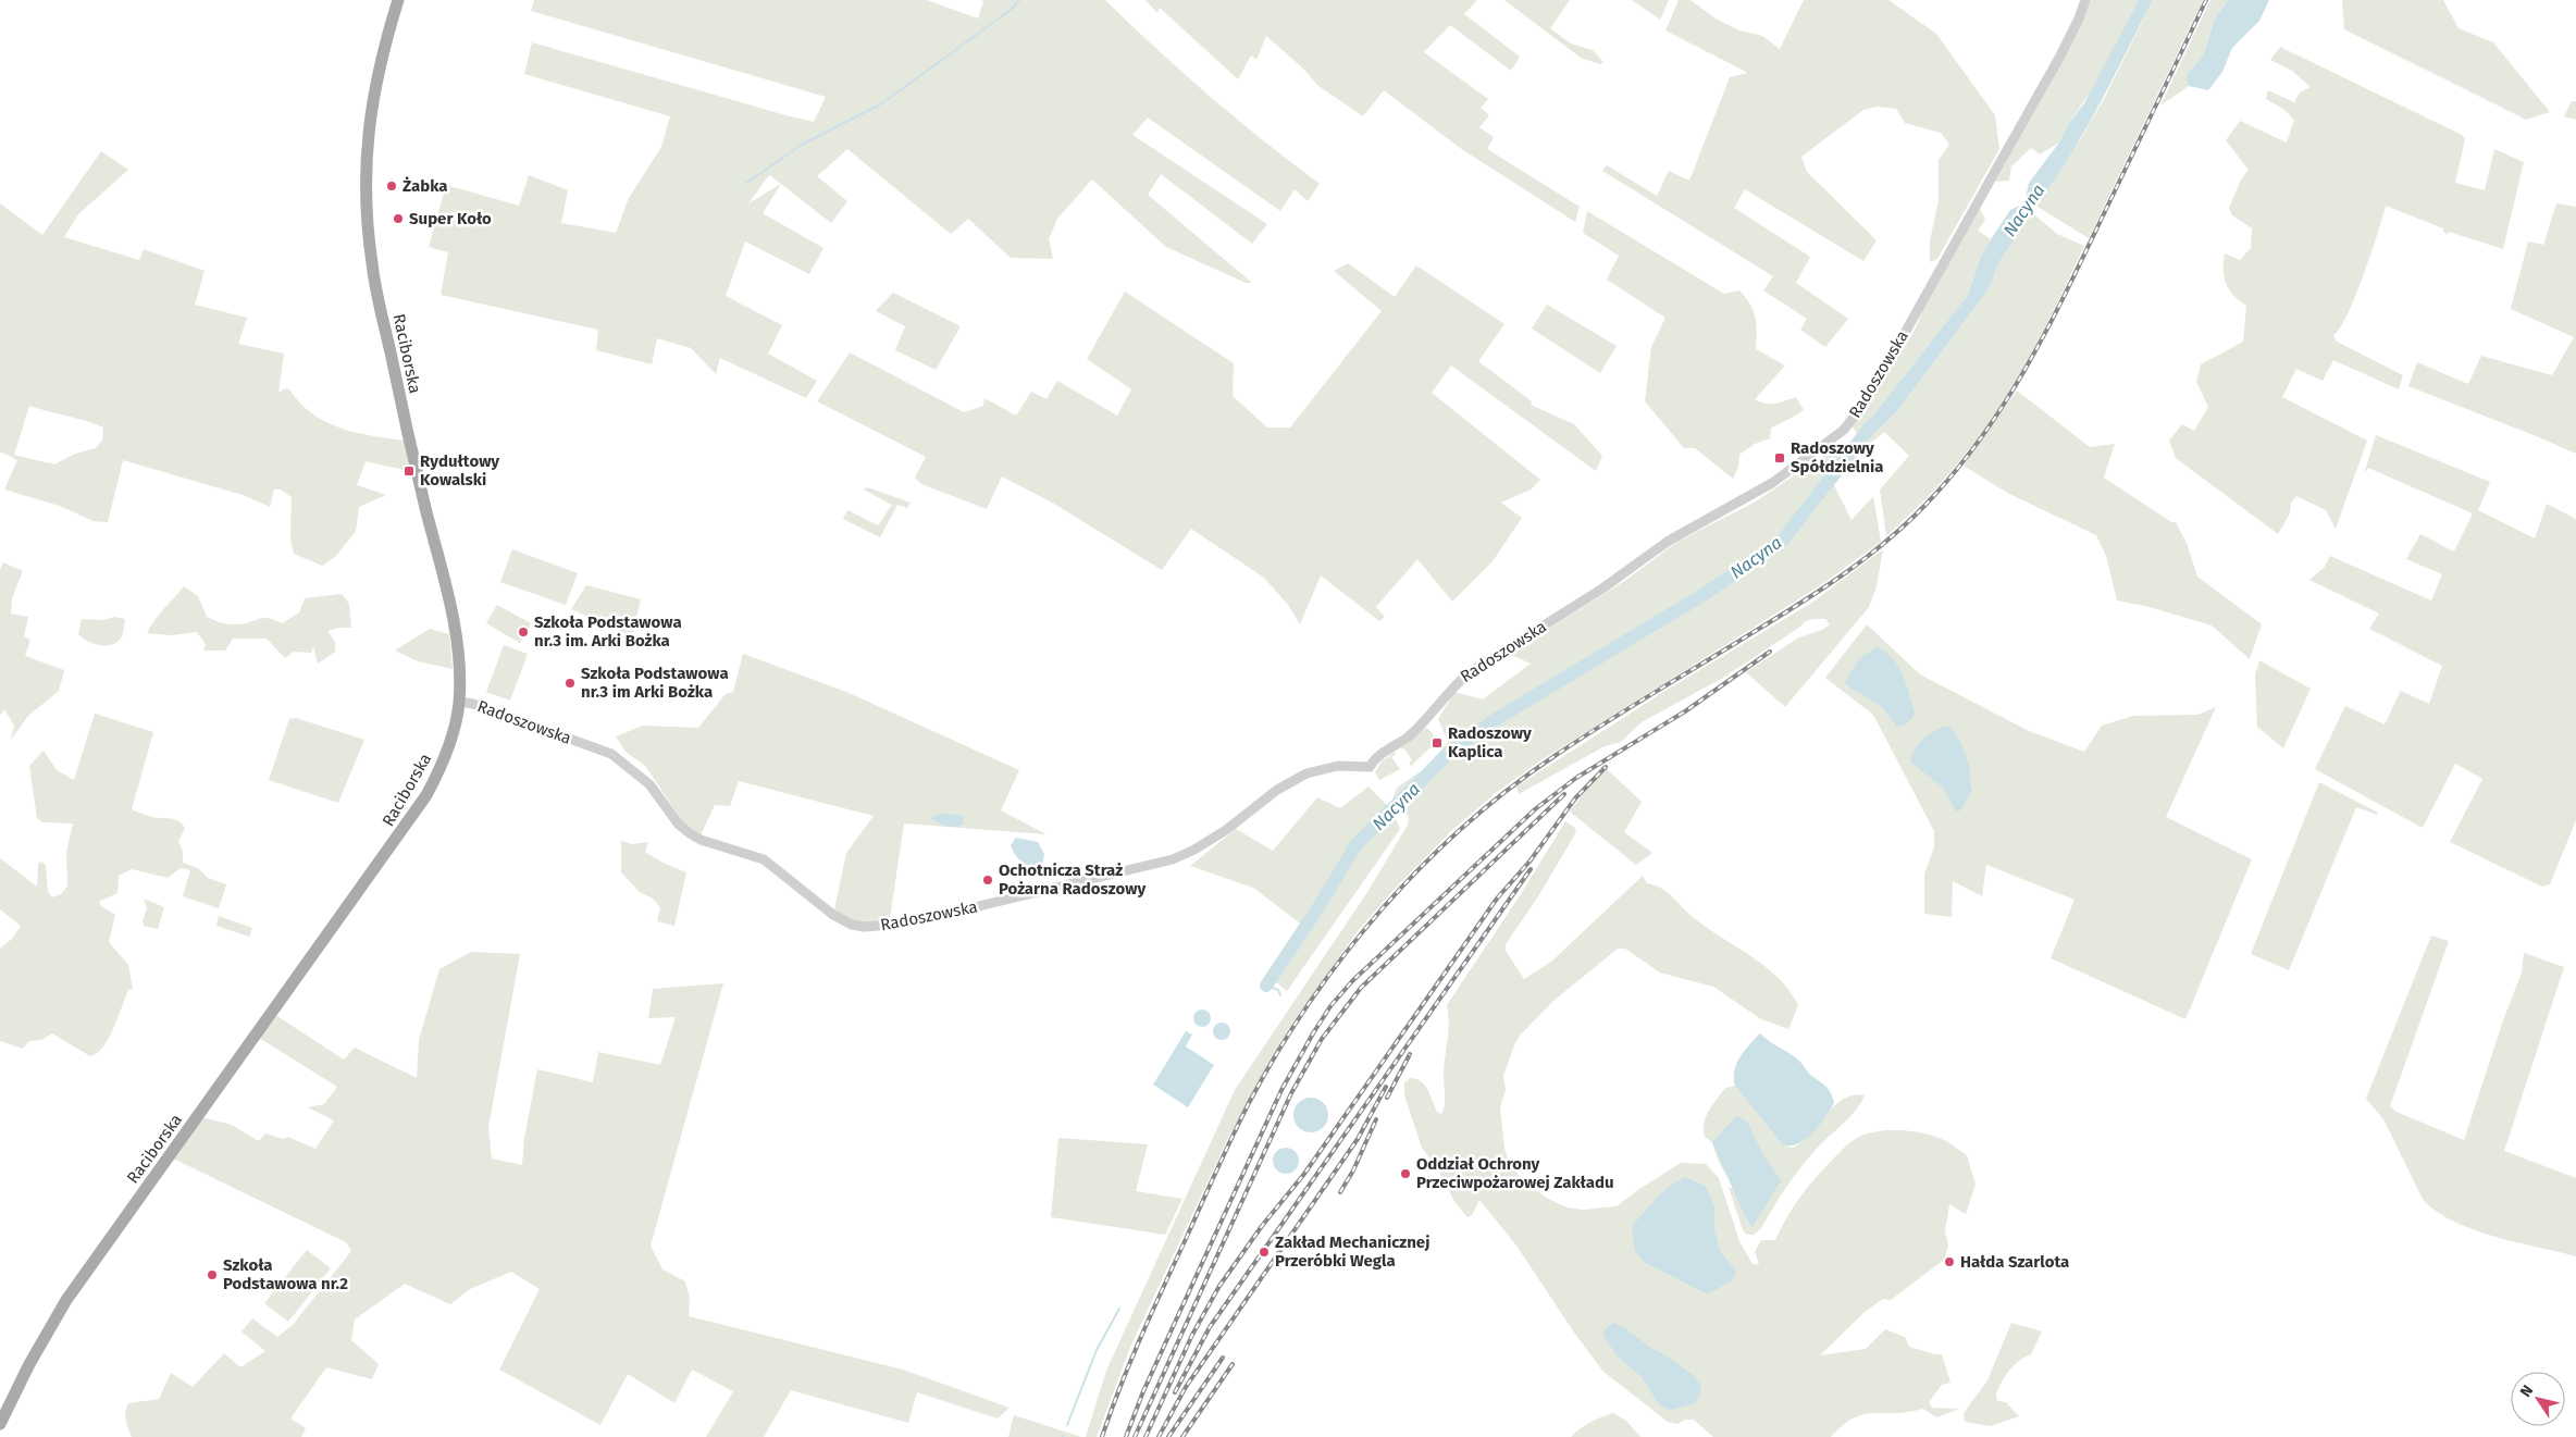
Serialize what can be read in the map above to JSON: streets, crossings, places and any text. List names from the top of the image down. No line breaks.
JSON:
{"streets":{"main road":["Raciborska"],"street":["Radoszowska"]},"crossings":[["Raciborska","Radoszowska"]],"water":["Nacyna"],"places":{"other":["Żabka","Super Koło","Szkoła Podstawowa nr.3 im. Arki Bożka","Szkoła Podstawowa nr.3 im Arki Bożka","Ochotnicza Straż Pożarna Radoszowy","Oddział Ochrony Przeciwpożarowej Zakładu","Zakład Mechanicznej Przeróbki Wegla","Hałda Szarlota","Szkoła Podstawowa nr.2"],"transit":["Radoszowy Spółdzielnia","Rydułtowy Kowalski","Radoszowy Kaplica"]},"north":"top left"}
